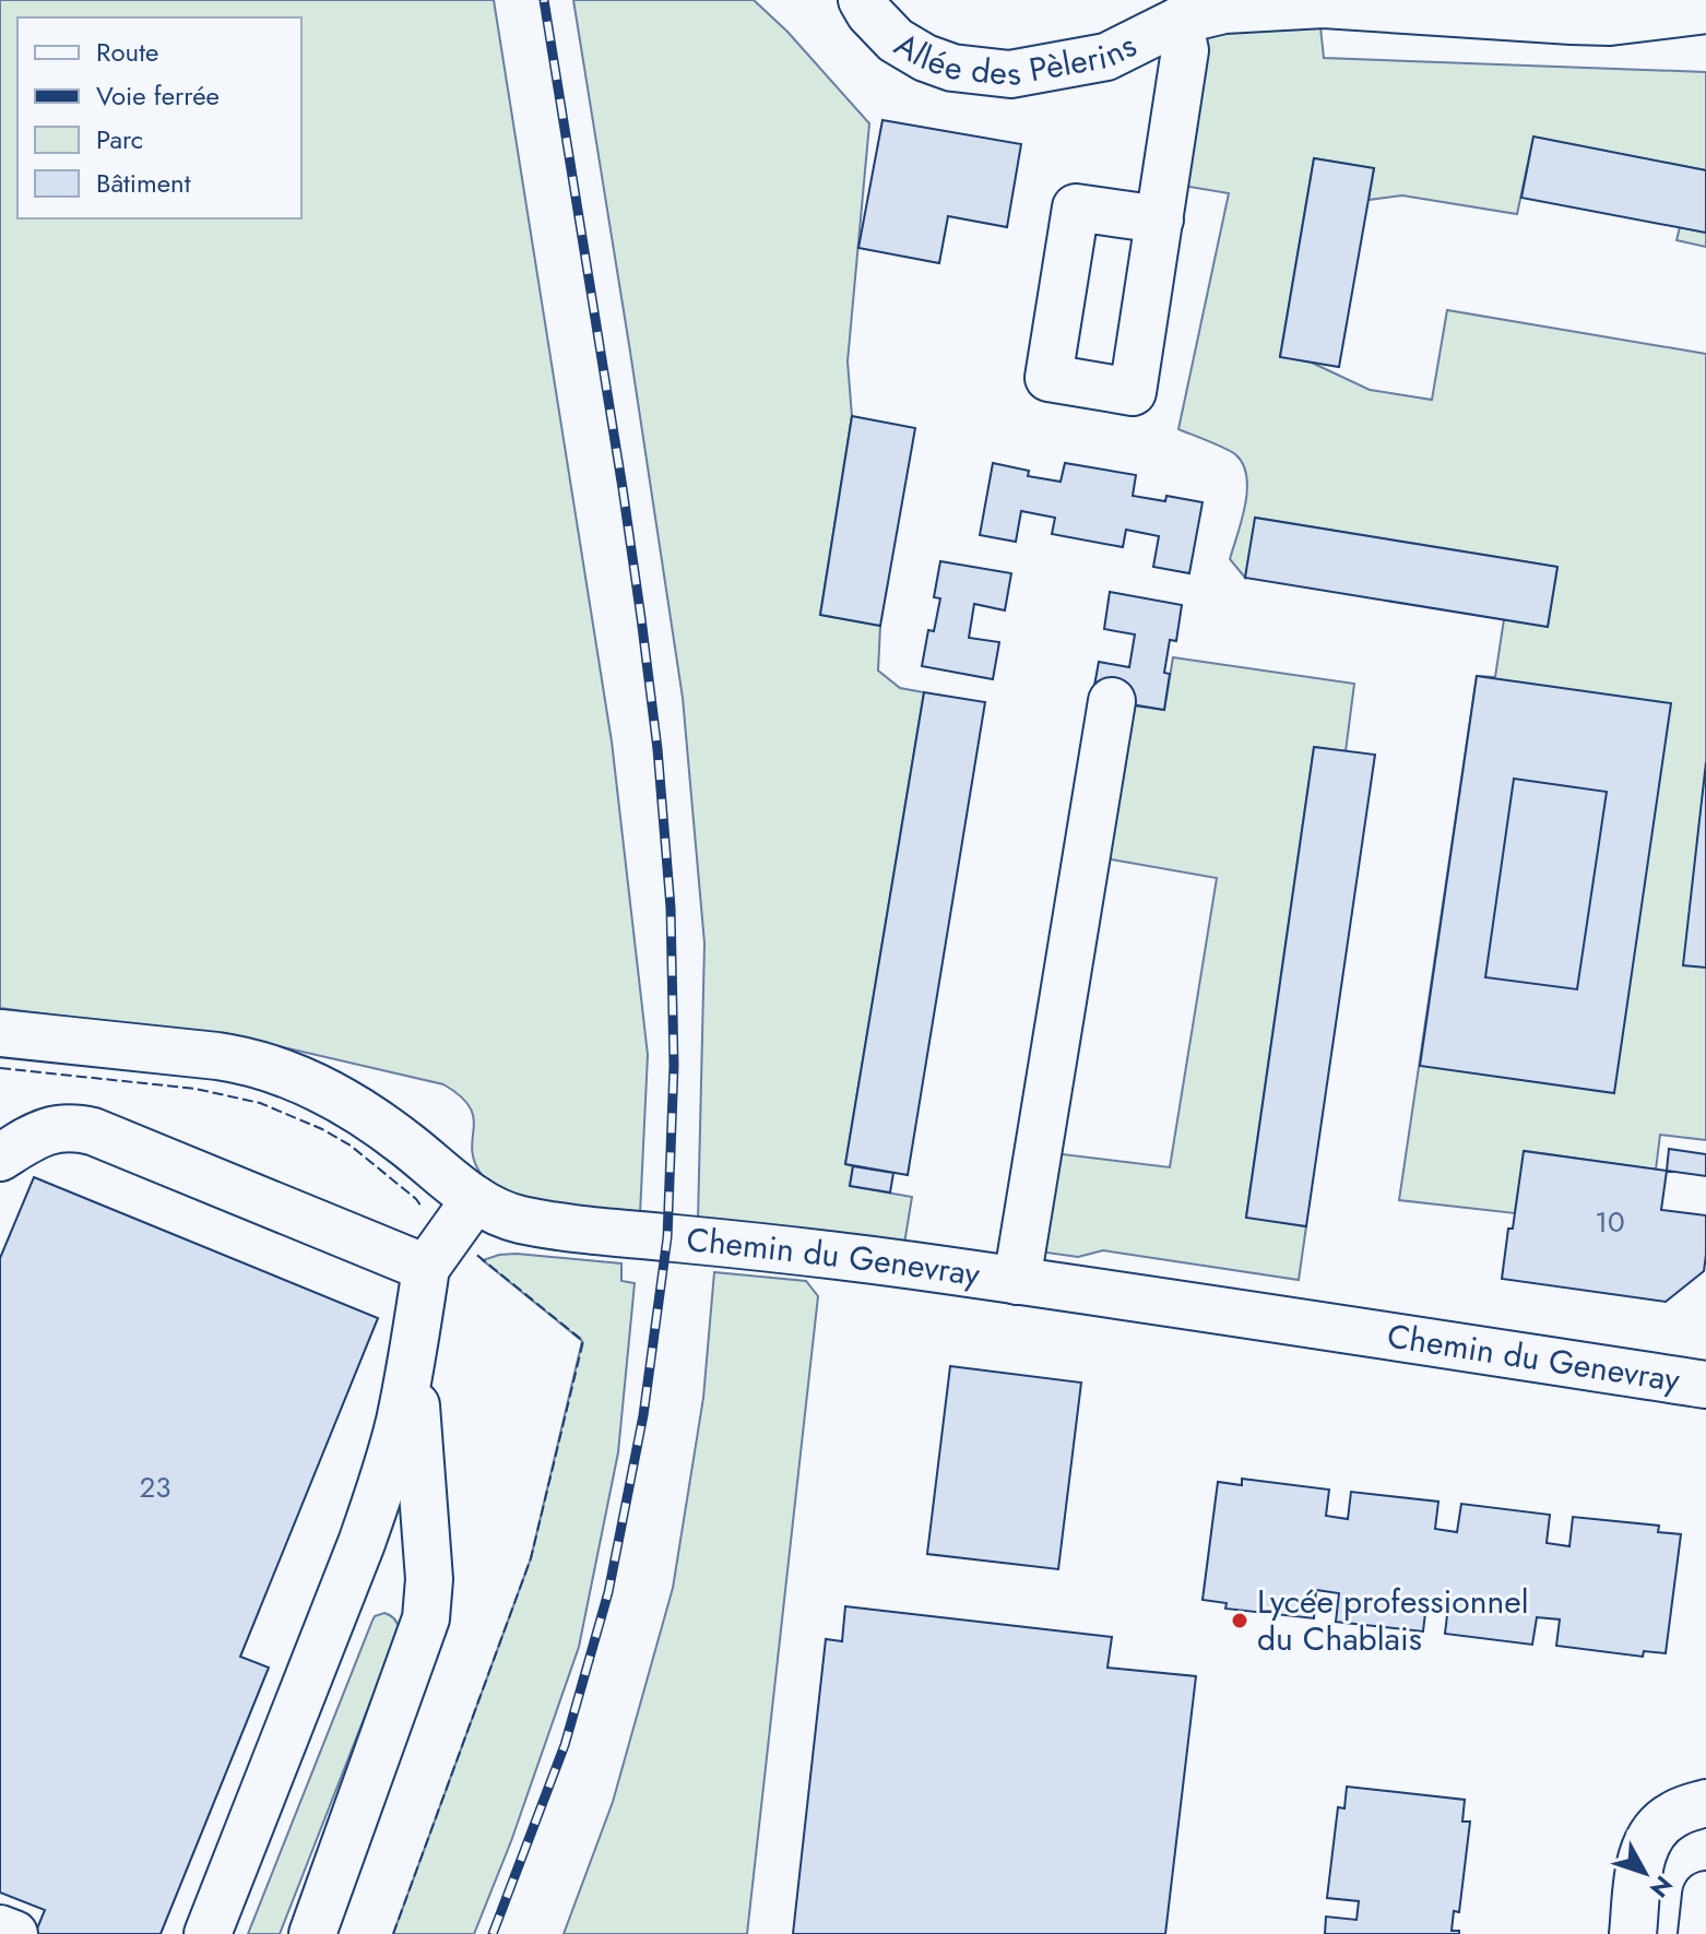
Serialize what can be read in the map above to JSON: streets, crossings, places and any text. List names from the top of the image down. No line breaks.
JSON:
{"streets":{"street":["Allée des Pèlerins","Chemin du Genevray"]},"places":["Lycée professionnel du Chablais"],"house_numbers":["10","23"],"legend":["Route","Voie ferrée","Parc","Bâtiment"],"north":"bottom right"}
